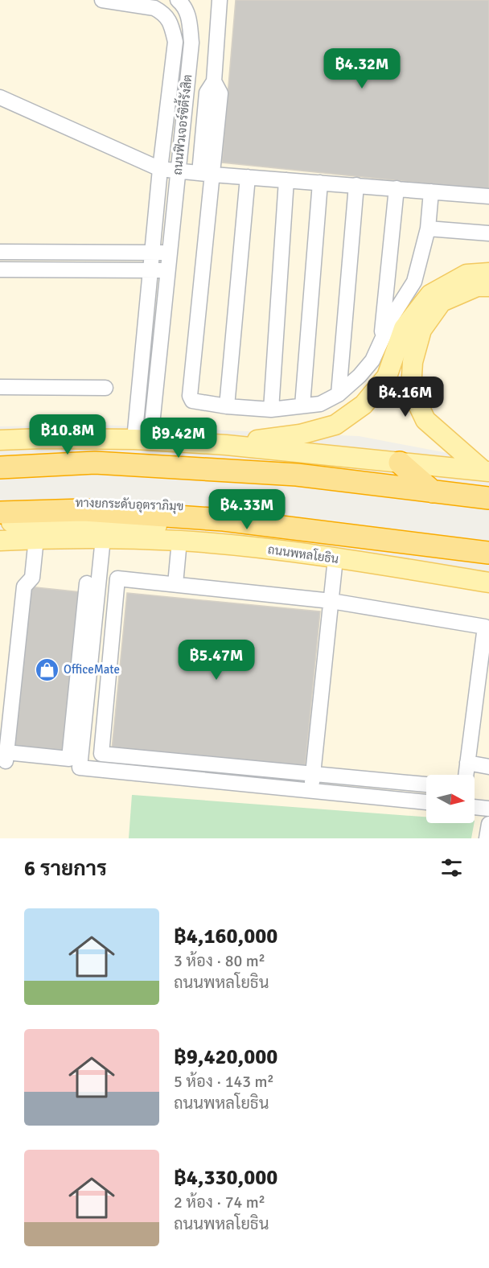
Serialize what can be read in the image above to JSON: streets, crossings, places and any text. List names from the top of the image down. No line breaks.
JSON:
{"streets":{"highway":["ทางยกระดับอุตราภิมุข","ถนนพหลโยธิน"],"street":["ถนนฟิวเจอร์ซิตี้รังสิต"]},"places":{"shop":["OfficeMate"]},"north":"right","page":{"price":["฿4.32M","฿4.16M","฿10.8M","฿9.42M","฿4.33M","฿5.47M"],"heading":"6 รายการ","list":[{"name":"฿4,160,000","note":"3 ห้อง · 80 m² · ถนนพหลโยธิน"},{"name":"฿9,420,000","note":"5 ห้อง · 143 m² · ถนนพหลโยธิน"},{"name":"฿4,330,000","note":"2 ห้อง · 74 m² · ถนนพหลโยธิน"}]}}
